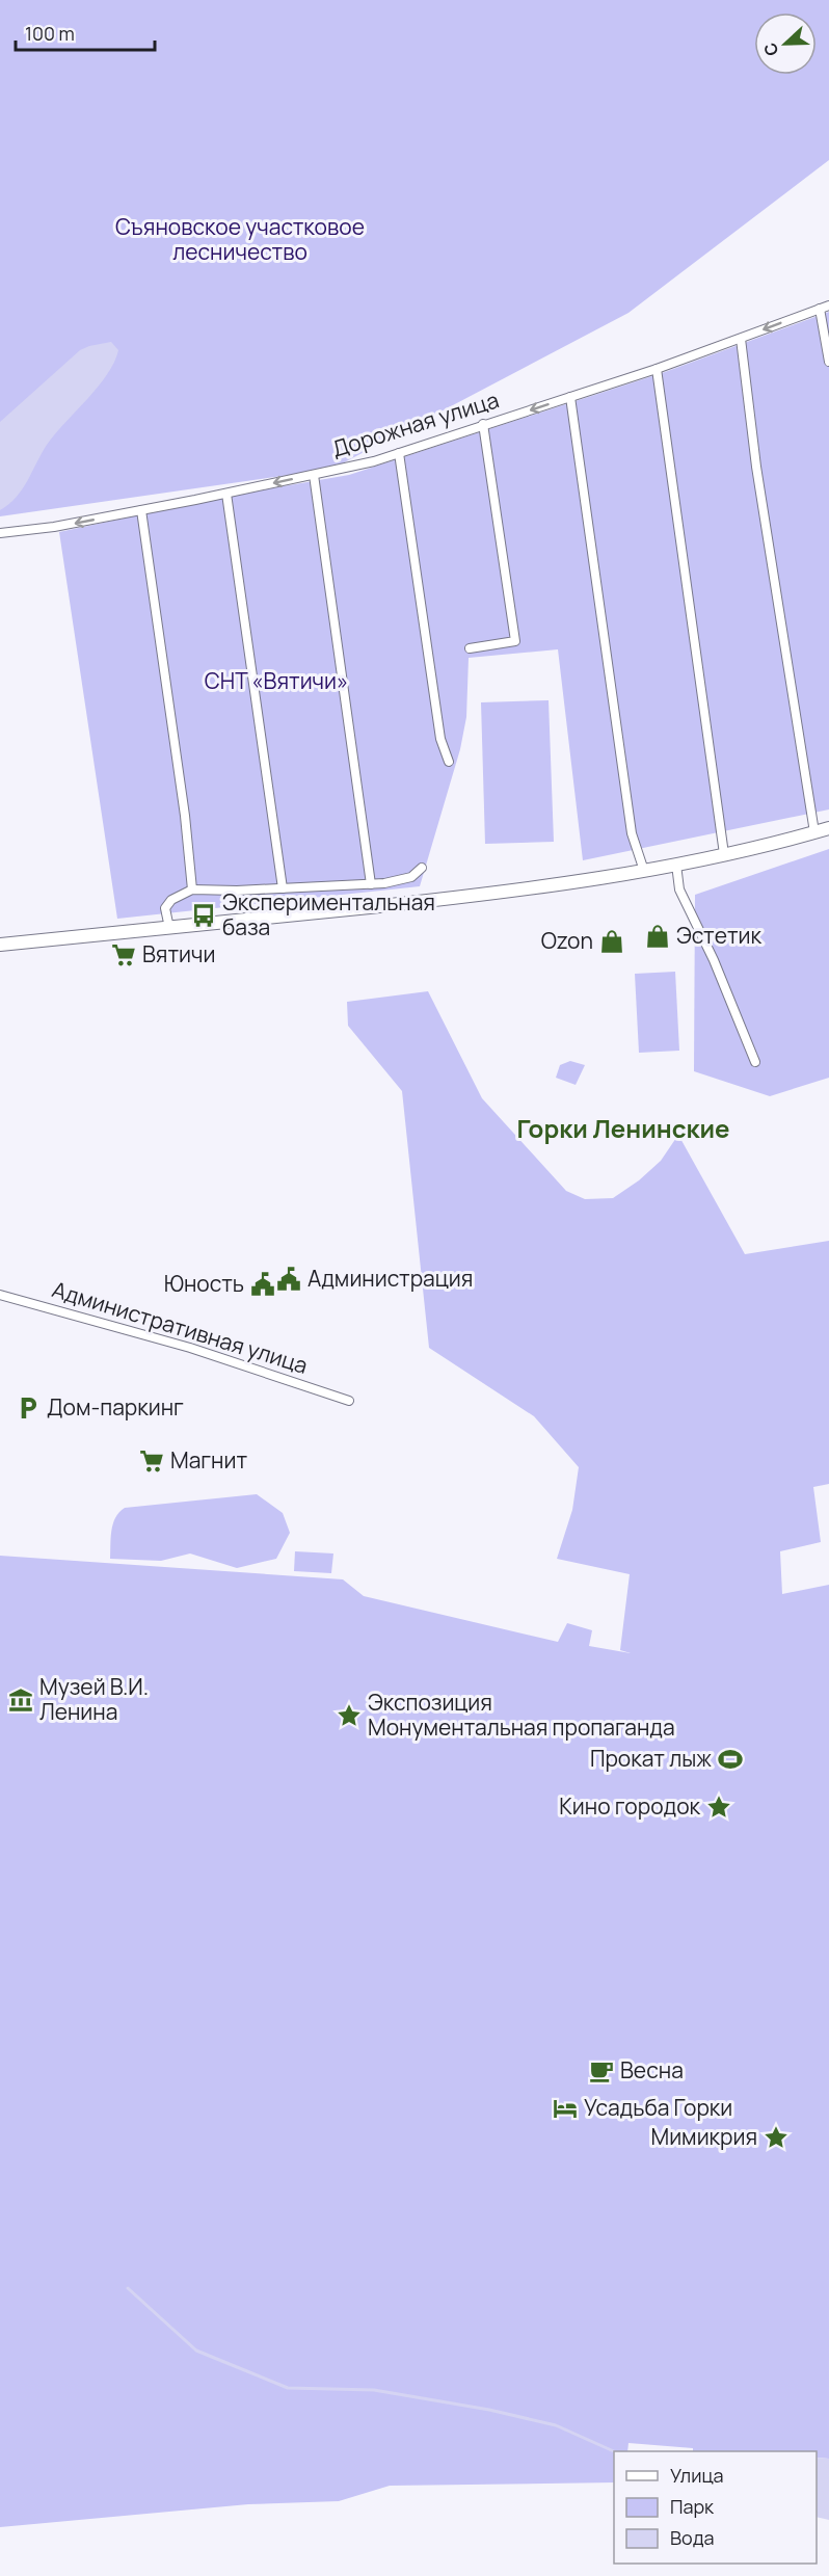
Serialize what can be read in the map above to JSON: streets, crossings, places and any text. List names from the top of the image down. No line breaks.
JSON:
{"streets":{"street":["Дорожная улица","Административная улица"]},"one_way":["Дорожная улица"],"districts":["Горки Ленинские"],"parks":["Съяновское участковое лесничество","СНТ «Вятичи»"],"places":{"bus stop":["Экспериментальная база"],"shop":["Эстетик","Ozon"],"supermarket":["Вятичи","Магнит"],"public building":["Администрация","Юность"],"parking":["Дом-паркинг"],"museum":["Музей В.И. Ленина"],"place":["Экспозиция Монументальная пропаганда","Кино городок","Мимикрия"],"sports":["Прокат лыж"],"cafe":["Весна"],"hotel":["Усадьба Горки"]},"legend":["Улица","Парк","Вода"],"scale_bar":"100 m","north":"left"}
